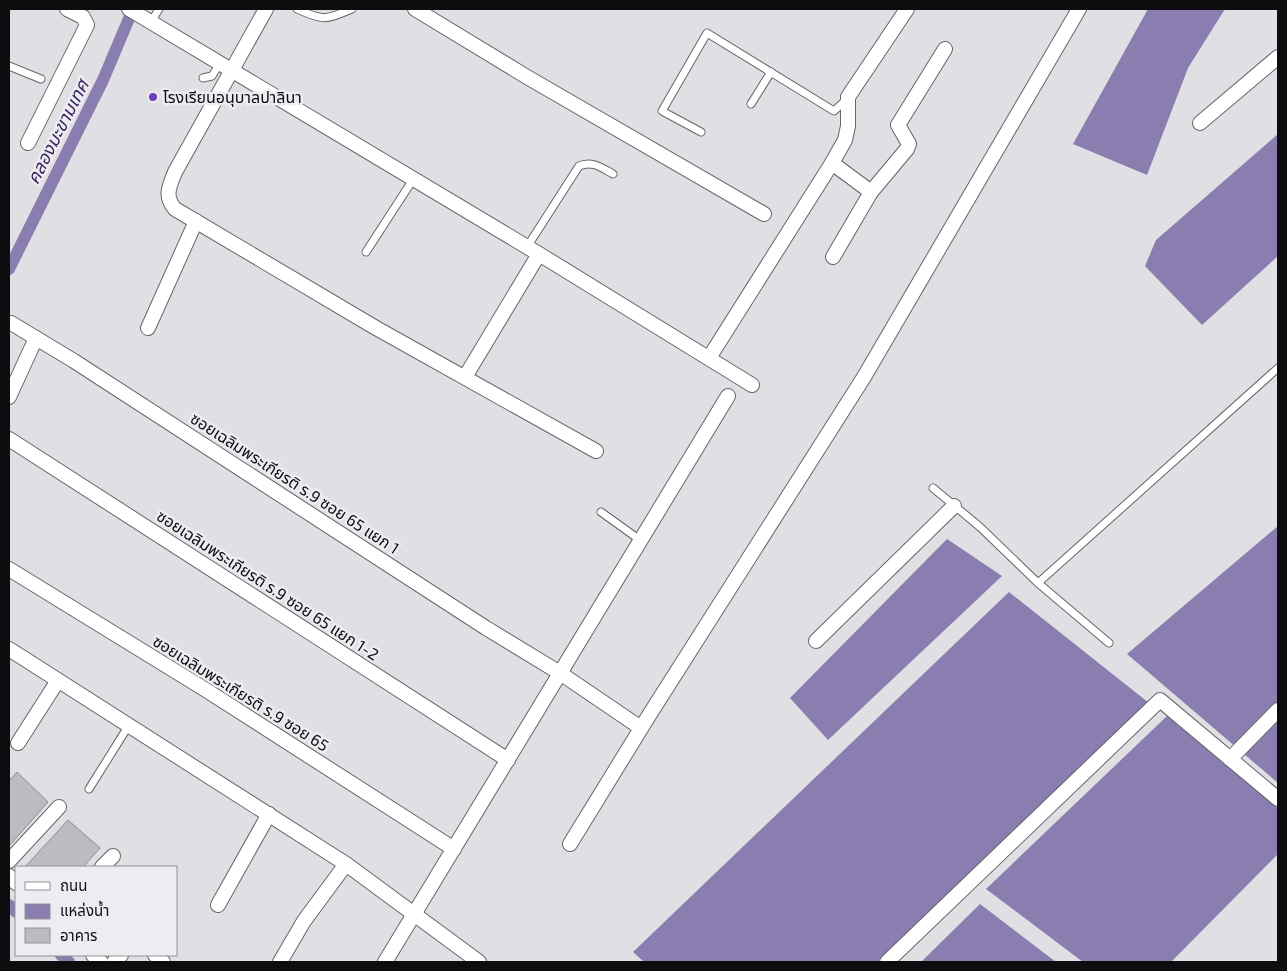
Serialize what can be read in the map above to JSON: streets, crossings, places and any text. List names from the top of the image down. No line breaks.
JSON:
{"streets":{"street":["ซอยเฉลิมพระเกียรติ ร.9 ซอย 65 แยก 1","ซอยเฉลิมพระเกียรติ ร.9 ซอย 65 แยก 1-2","ซอยเฉลิมพระเกียรติ ร.9 ซอย 65"]},"water":["คลองมะขามเทศ"],"places":["โรงเรียนอนุบาลปาลินา"],"legend":["ถนน","แหล่งน้ำ","อาคาร"]}
